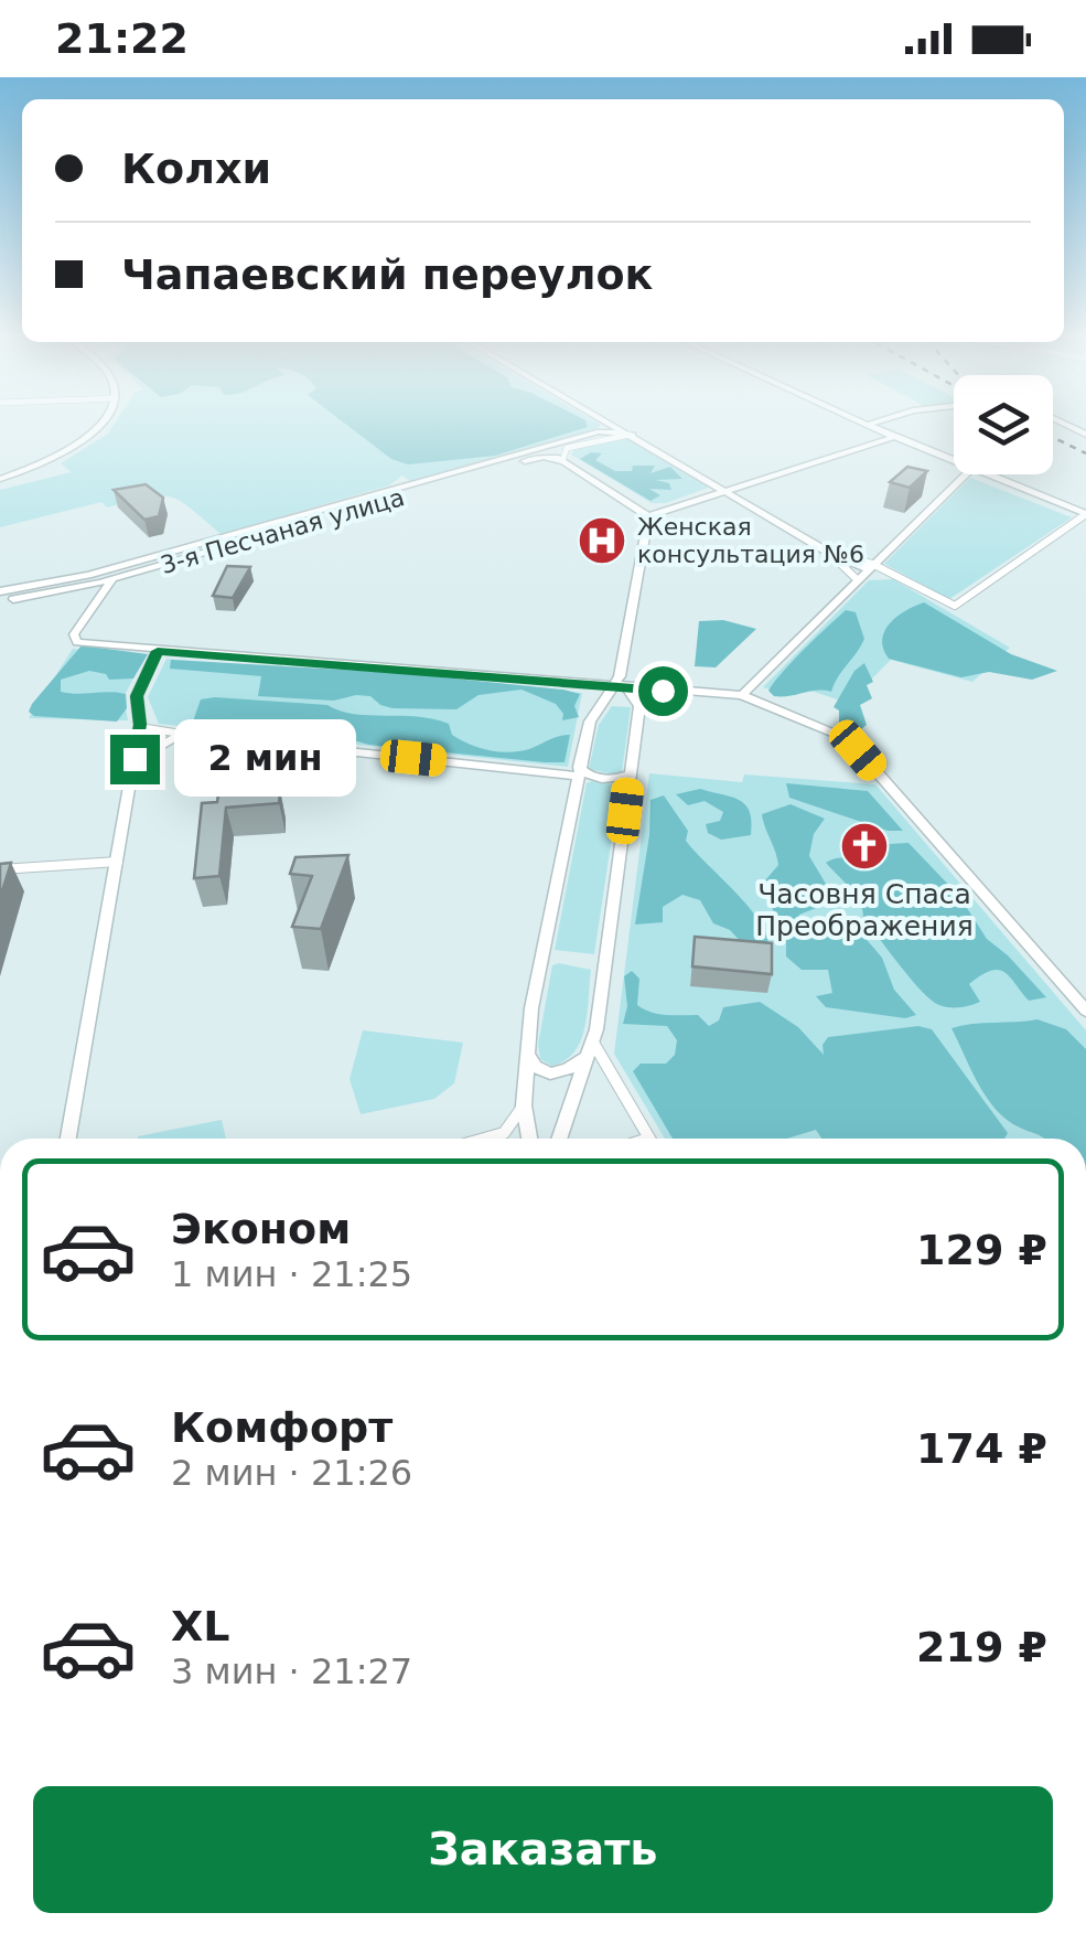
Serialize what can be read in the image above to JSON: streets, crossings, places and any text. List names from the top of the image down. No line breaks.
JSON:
{"streets":{"street":["3-я Песчаная улица"]},"places":{"hospital":["Женская консультация №6"],"church":["Часовня Спаса Преображения"]},"page":{"status":"21:22","banner":["Колхи","Чапаевский переулок"],"bubble":"2 мин","list":[{"name":"Эконом","note":"1 мин · 21:25","value":"129 ₽"},{"name":"Комфорт","note":"2 мин · 21:26","value":"174 ₽"},{"name":"XL","note":"3 мин · 21:27","value":"219 ₽"}],"buttons":"Заказать"}}
